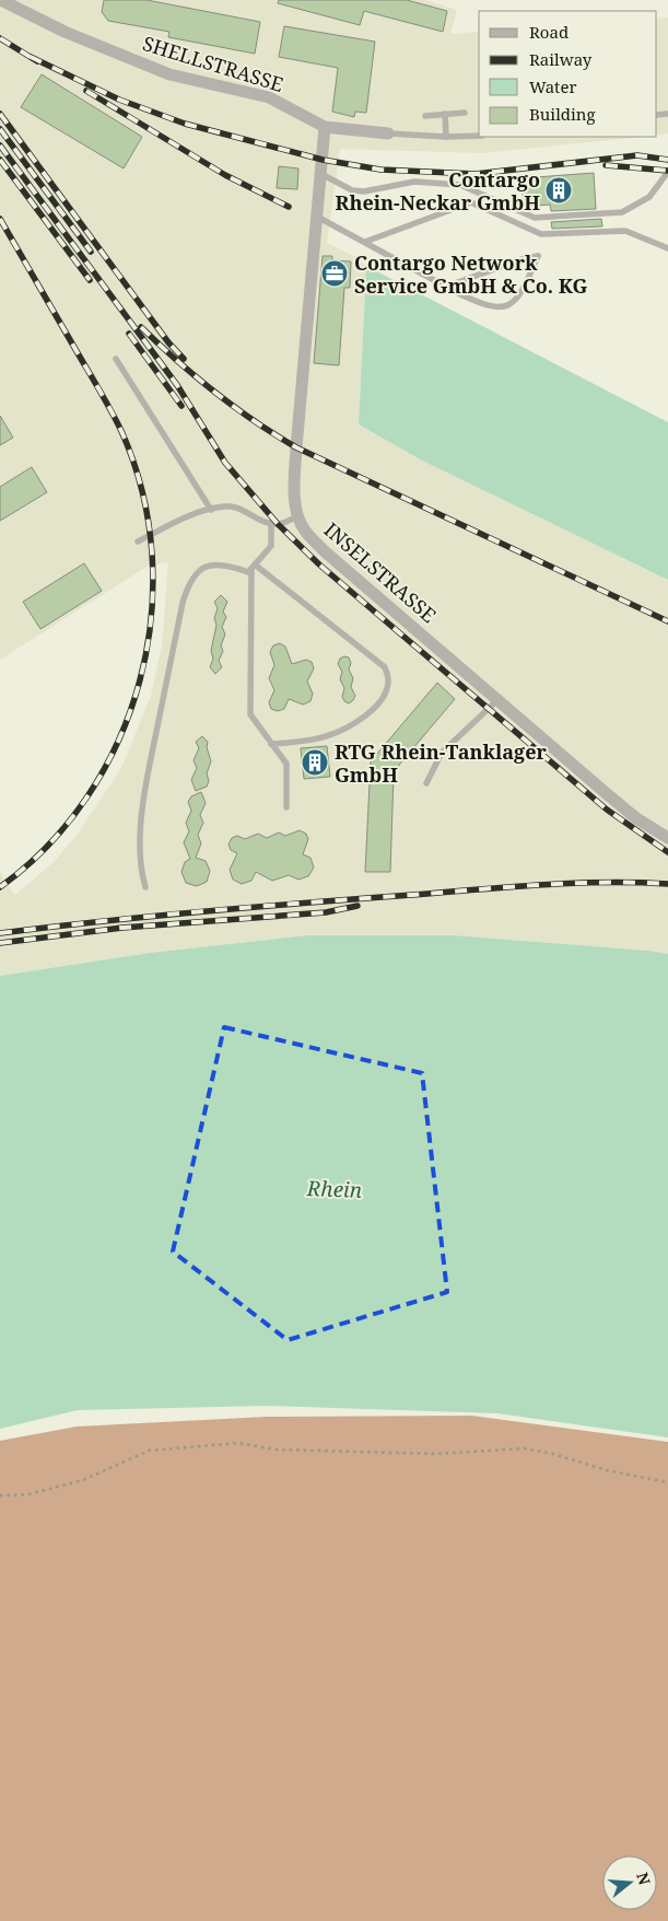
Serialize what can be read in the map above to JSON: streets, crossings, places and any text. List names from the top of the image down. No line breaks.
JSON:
{"streets":{"street":["SHELLSTRASSE","INSELSTRASSE"]},"water":["Rhein"],"places":{"building":["Contargo Rhein-Neckar GmbH","RTG Rhein-Tanklager GmbH"],"office":["Contargo Network Service GmbH & Co. KG"]},"legend":["Road","Railway","Water","Building"],"north":"right"}
